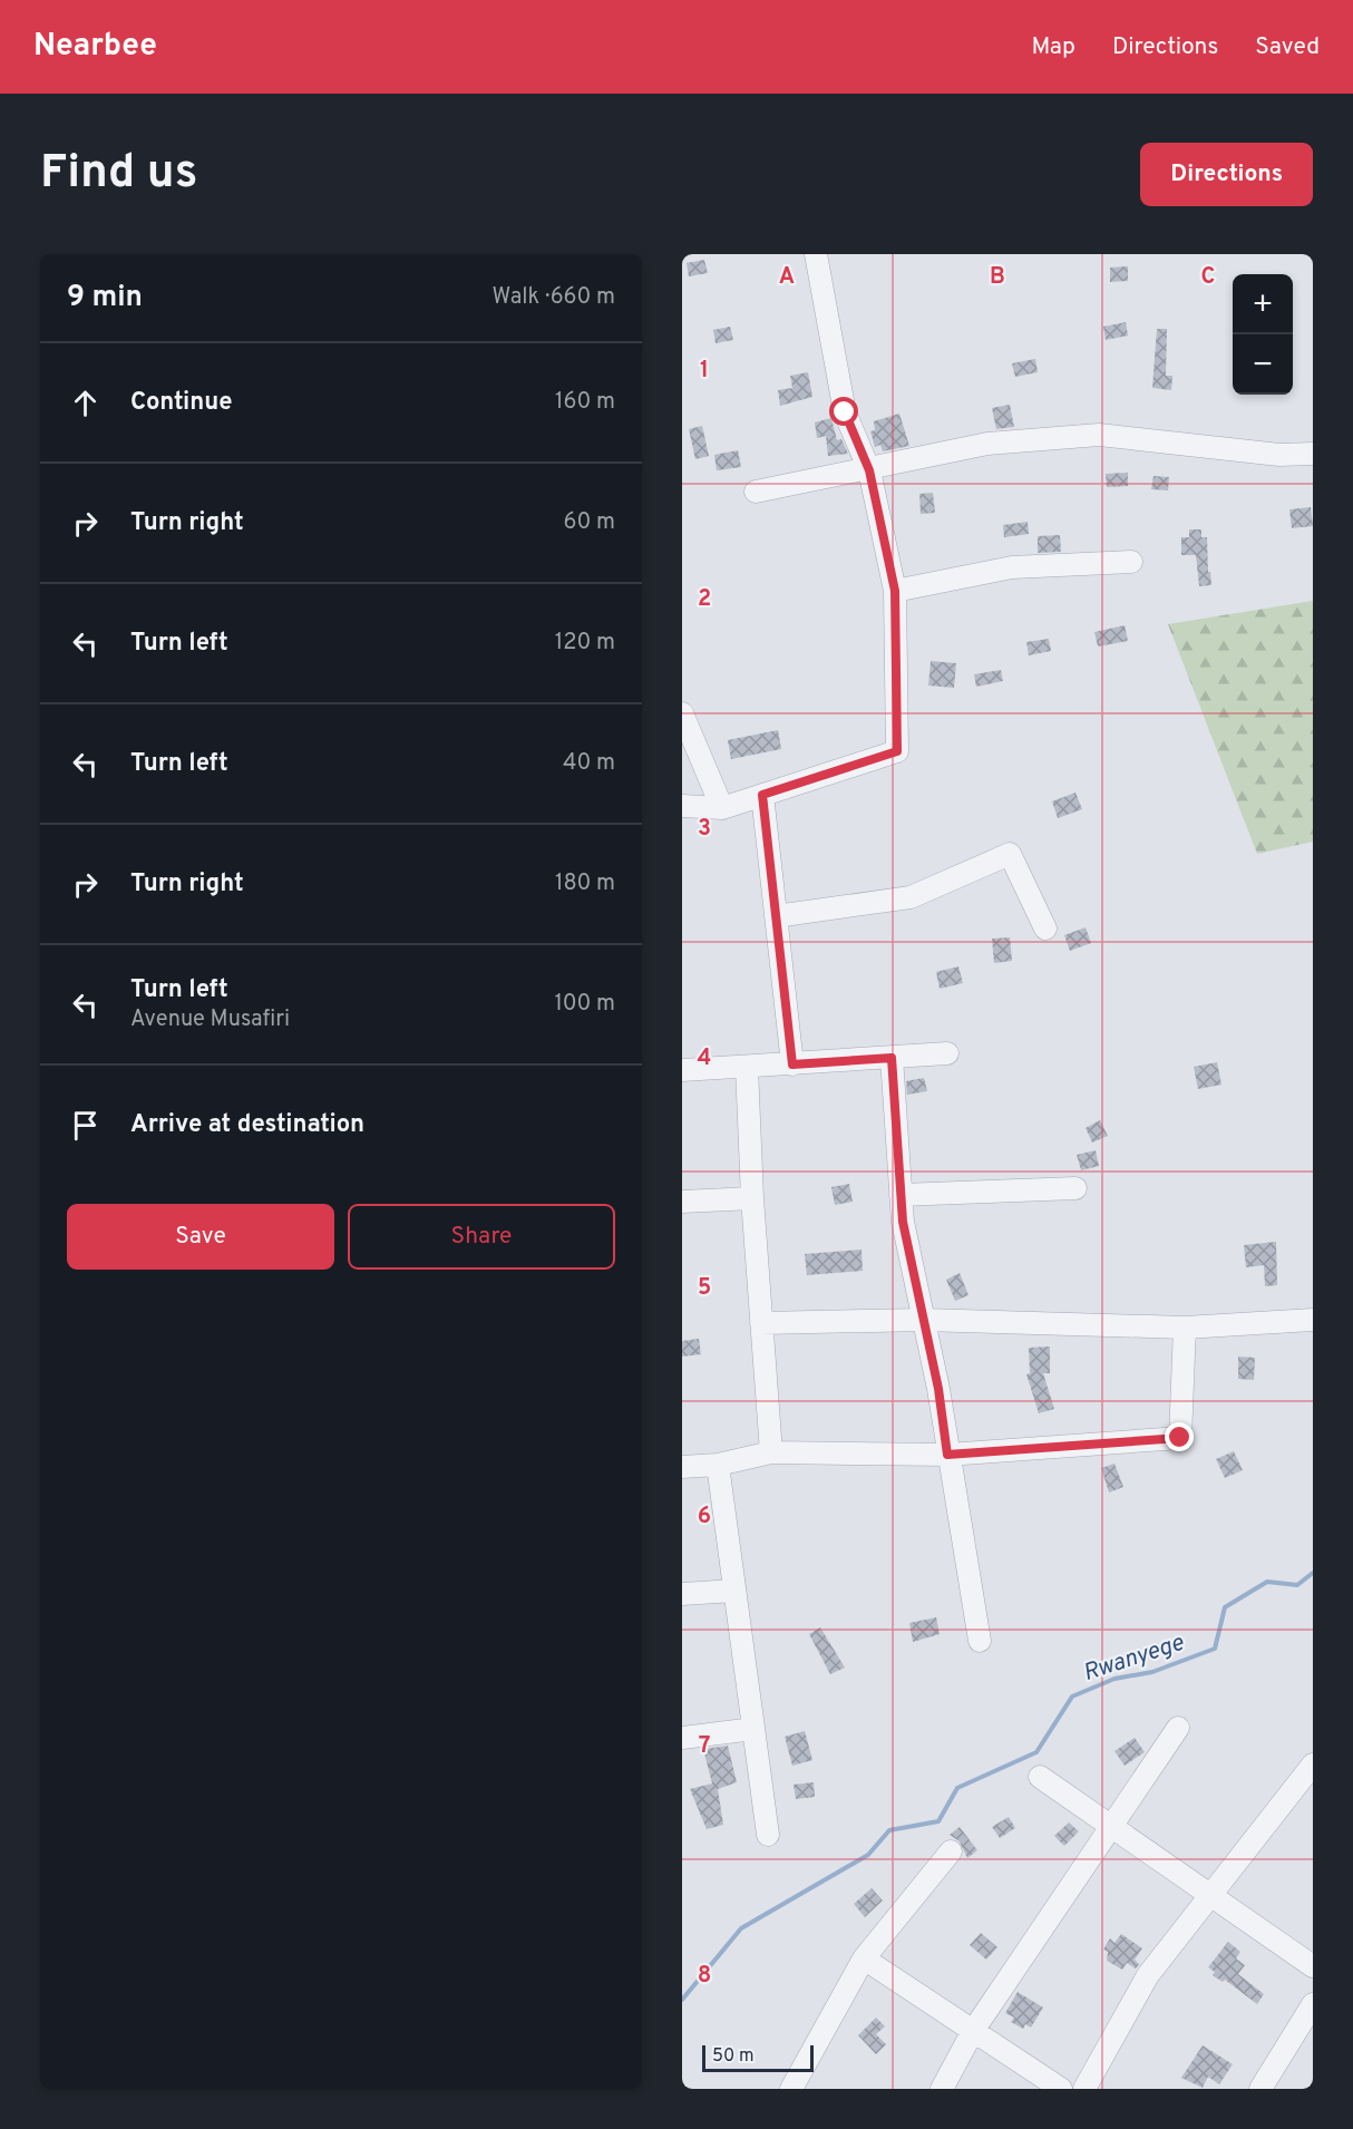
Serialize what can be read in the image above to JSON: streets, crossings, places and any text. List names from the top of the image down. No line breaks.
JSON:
{"water":["Rwanyege"],"scale_bar":"50 m","page":{"header":"Nearbee","nav":["Map","Directions","Saved"],"buttons":["Directions",["Save","Share"]],"title":"Find us","heading":["9 min","Walk · 660 m"],"map_buttons":["+","−"],"list":[["Continue","160 m"],["Turn right","60 m"],["Turn left","120 m"],["Turn left","40 m"],["Turn right","180 m"],["Turn left","Avenue Musafiri","100 m"],"Arrive at destination"],"scale":"50 m"},"grid":{"columns":["A","B","C"],"rows":["1","2","3","4","5","6","7","8"]}}
